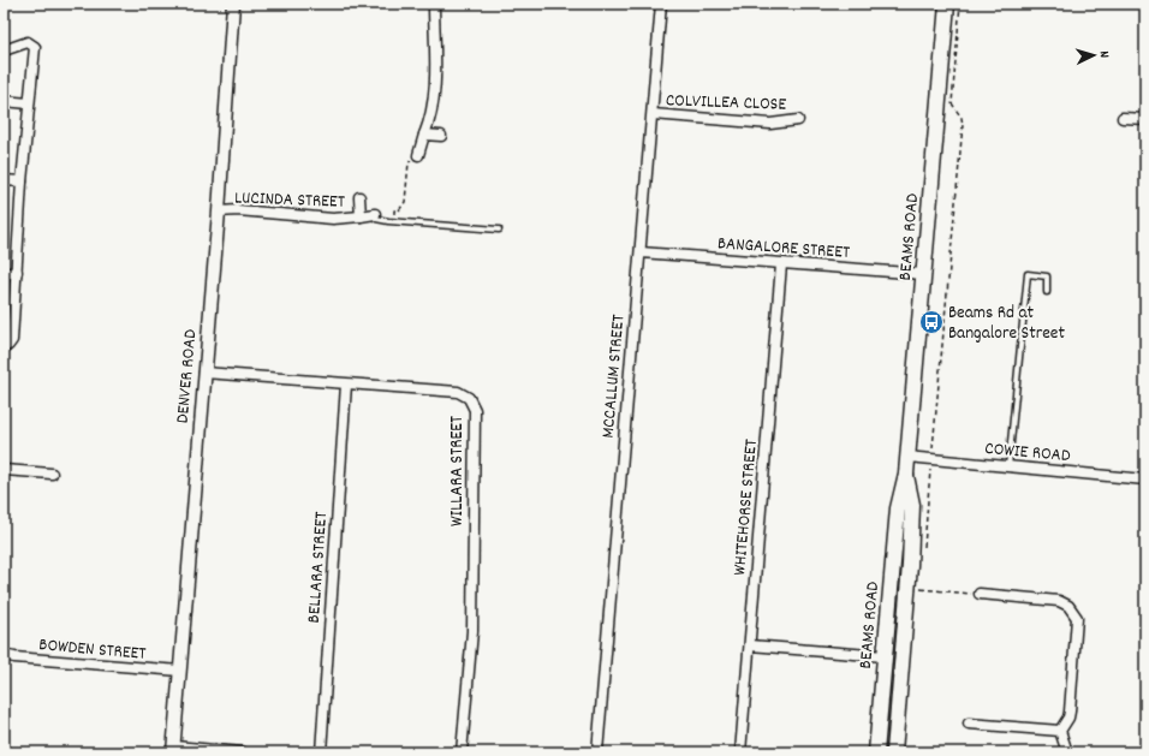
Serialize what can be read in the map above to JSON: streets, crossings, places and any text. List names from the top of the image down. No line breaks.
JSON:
{"streets":{"main road":["BEAMS ROAD"],"street":["COLVILLEA CLOSE","LUCINDA STREET","BANGALORE STREET","DENVER ROAD","MCCALLUM STREET","COWIE ROAD","WILLARA STREET","WHITEHORSE STREET","BELLARA STREET","BOWDEN STREET"]},"crossings":[["COLVILLEA CLOSE","MCCALLUM STREET"],["LUCINDA STREET","DENVER ROAD"],["BEAMS ROAD","BANGALORE STREET"],["BEAMS ROAD","COWIE ROAD"],["BANGALORE STREET","MCCALLUM STREET"],["BANGALORE STREET","WHITEHORSE STREET"],["DENVER ROAD","WILLARA STREET"],["DENVER ROAD","BOWDEN STREET"],["WILLARA STREET","BELLARA STREET"]],"places":{"bus stop":["Beams Rd at Bangalore Street"]},"north":"right"}
